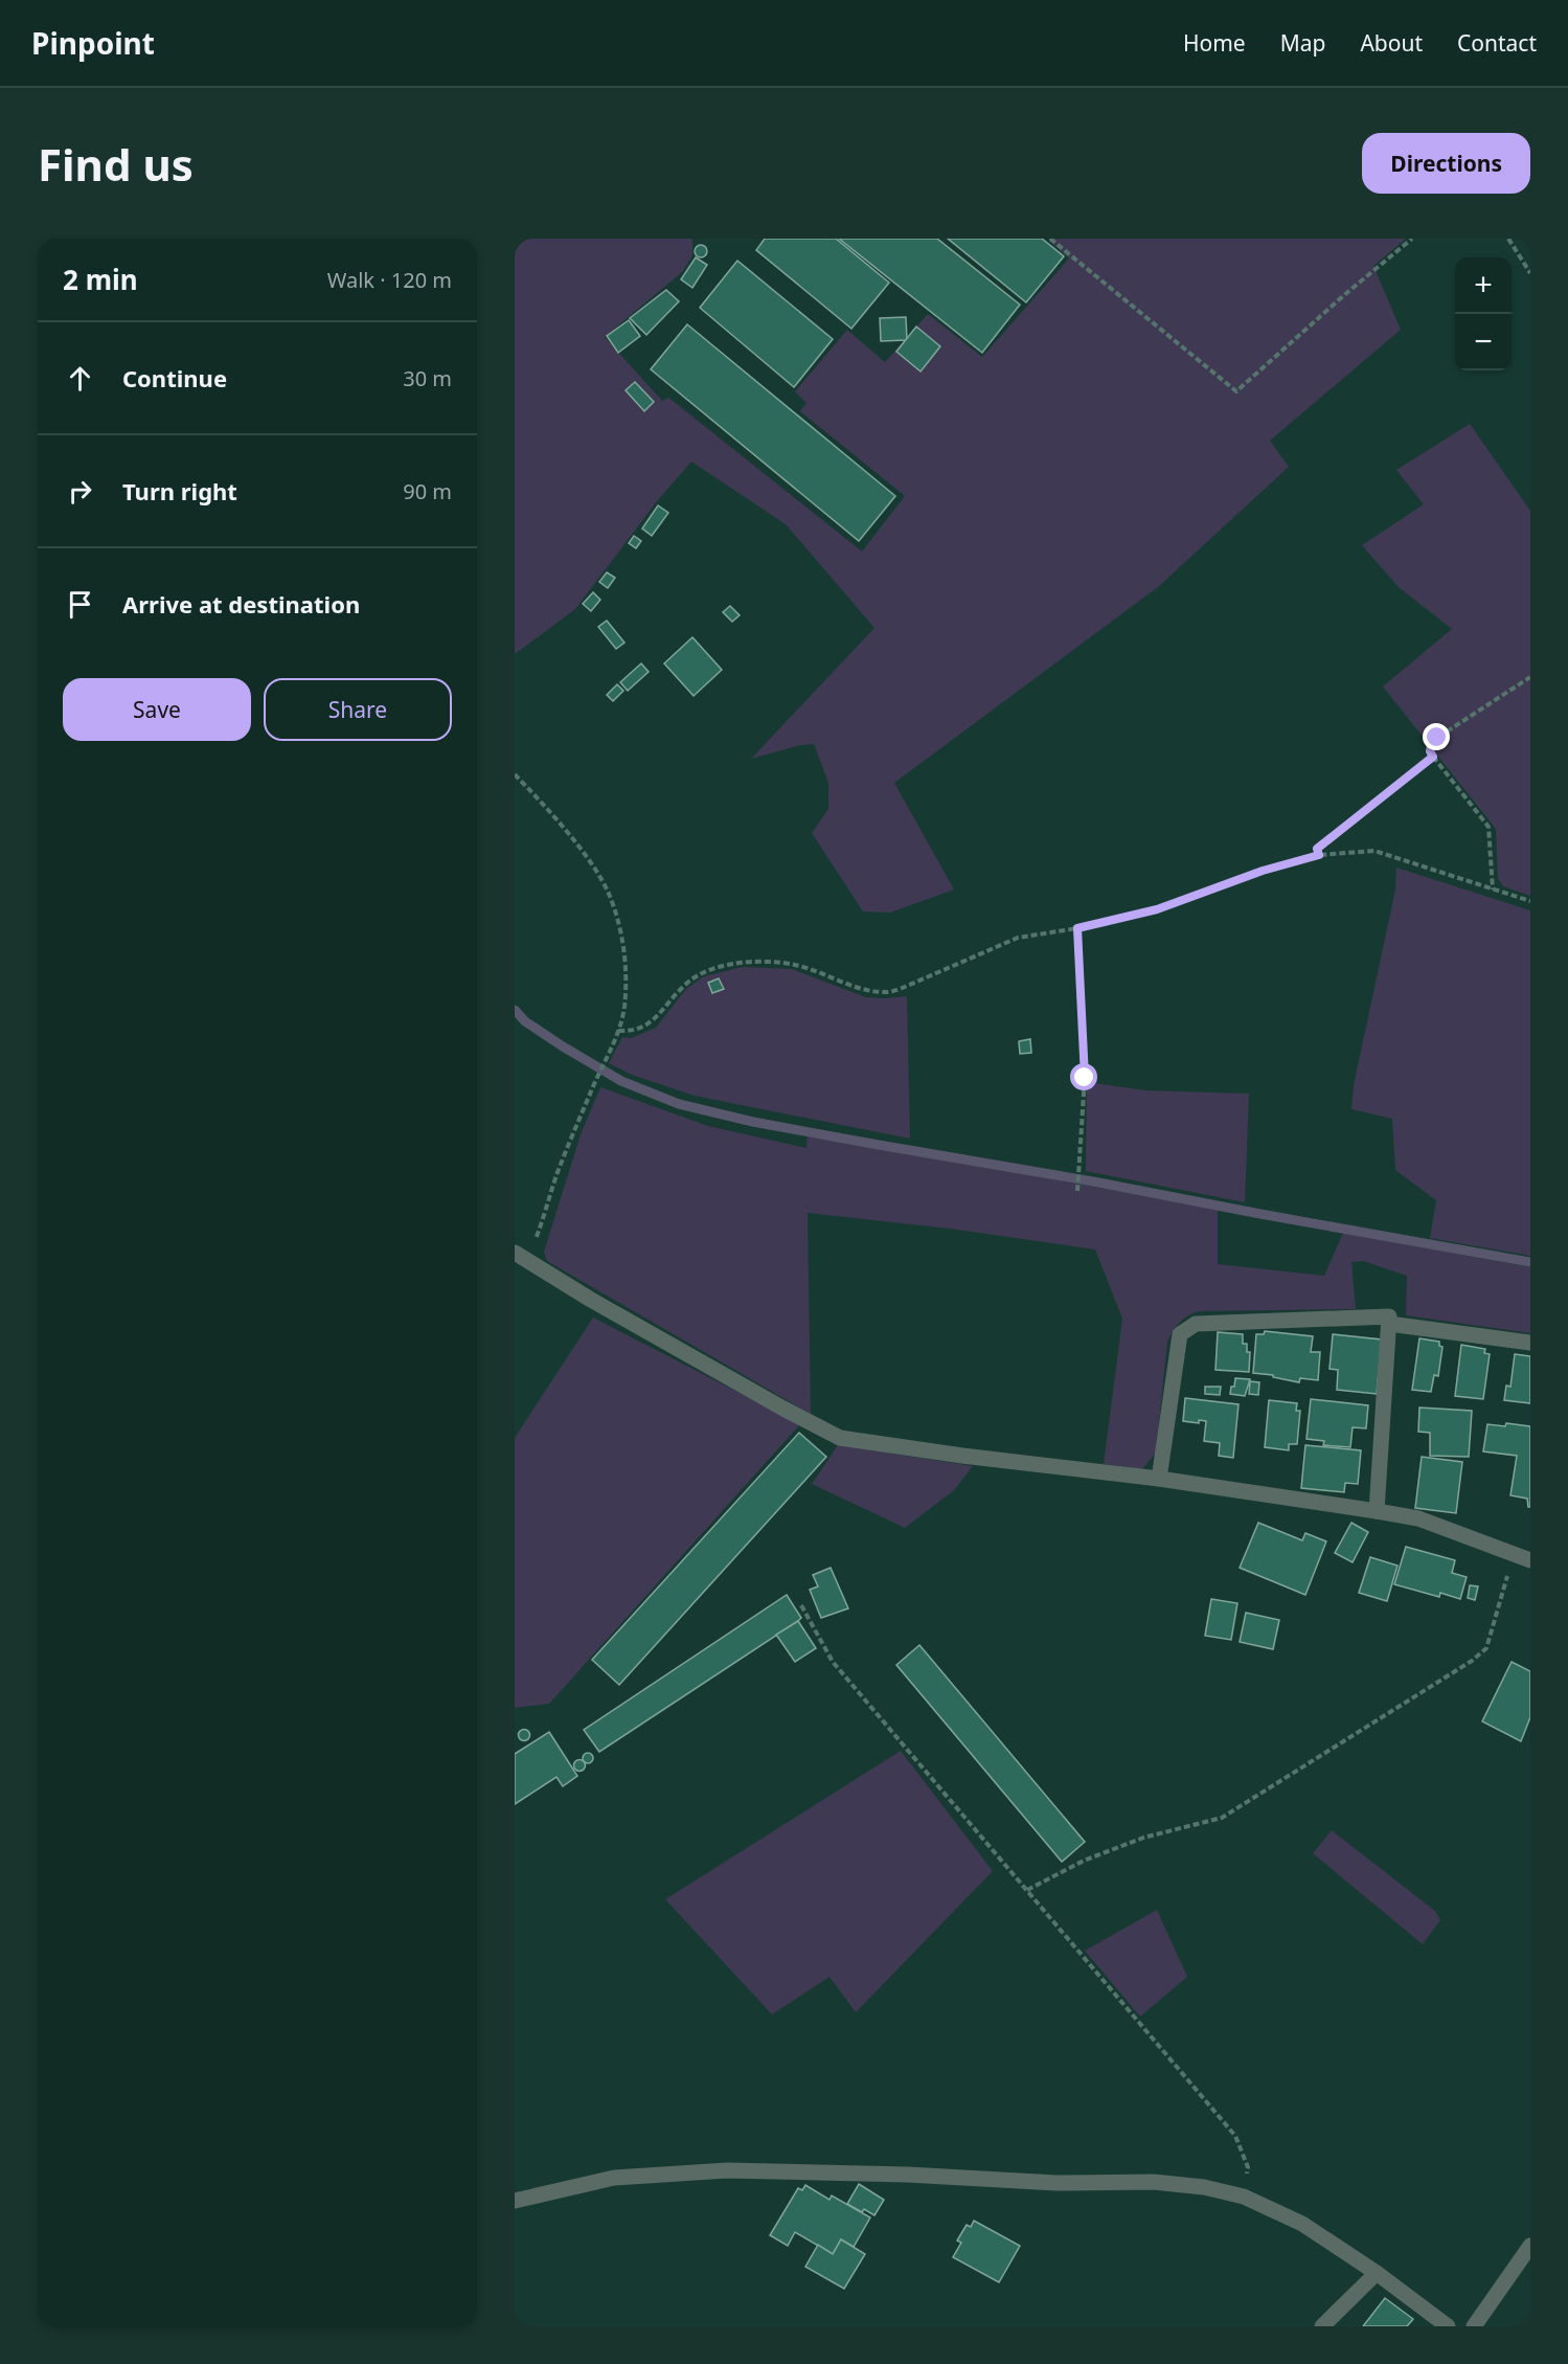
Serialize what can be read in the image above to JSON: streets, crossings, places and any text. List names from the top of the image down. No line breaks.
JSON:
{"page":{"header":"Pinpoint","nav":["Home","Map","About","Contact"],"buttons":["Directions",["Save","Share"]],"title":"Find us","heading":["2 min","Walk · 120 m"],"map_buttons":["+","−"],"list":[["Continue","30 m"],["Turn right","90 m"],"Arrive at destination"]}}
